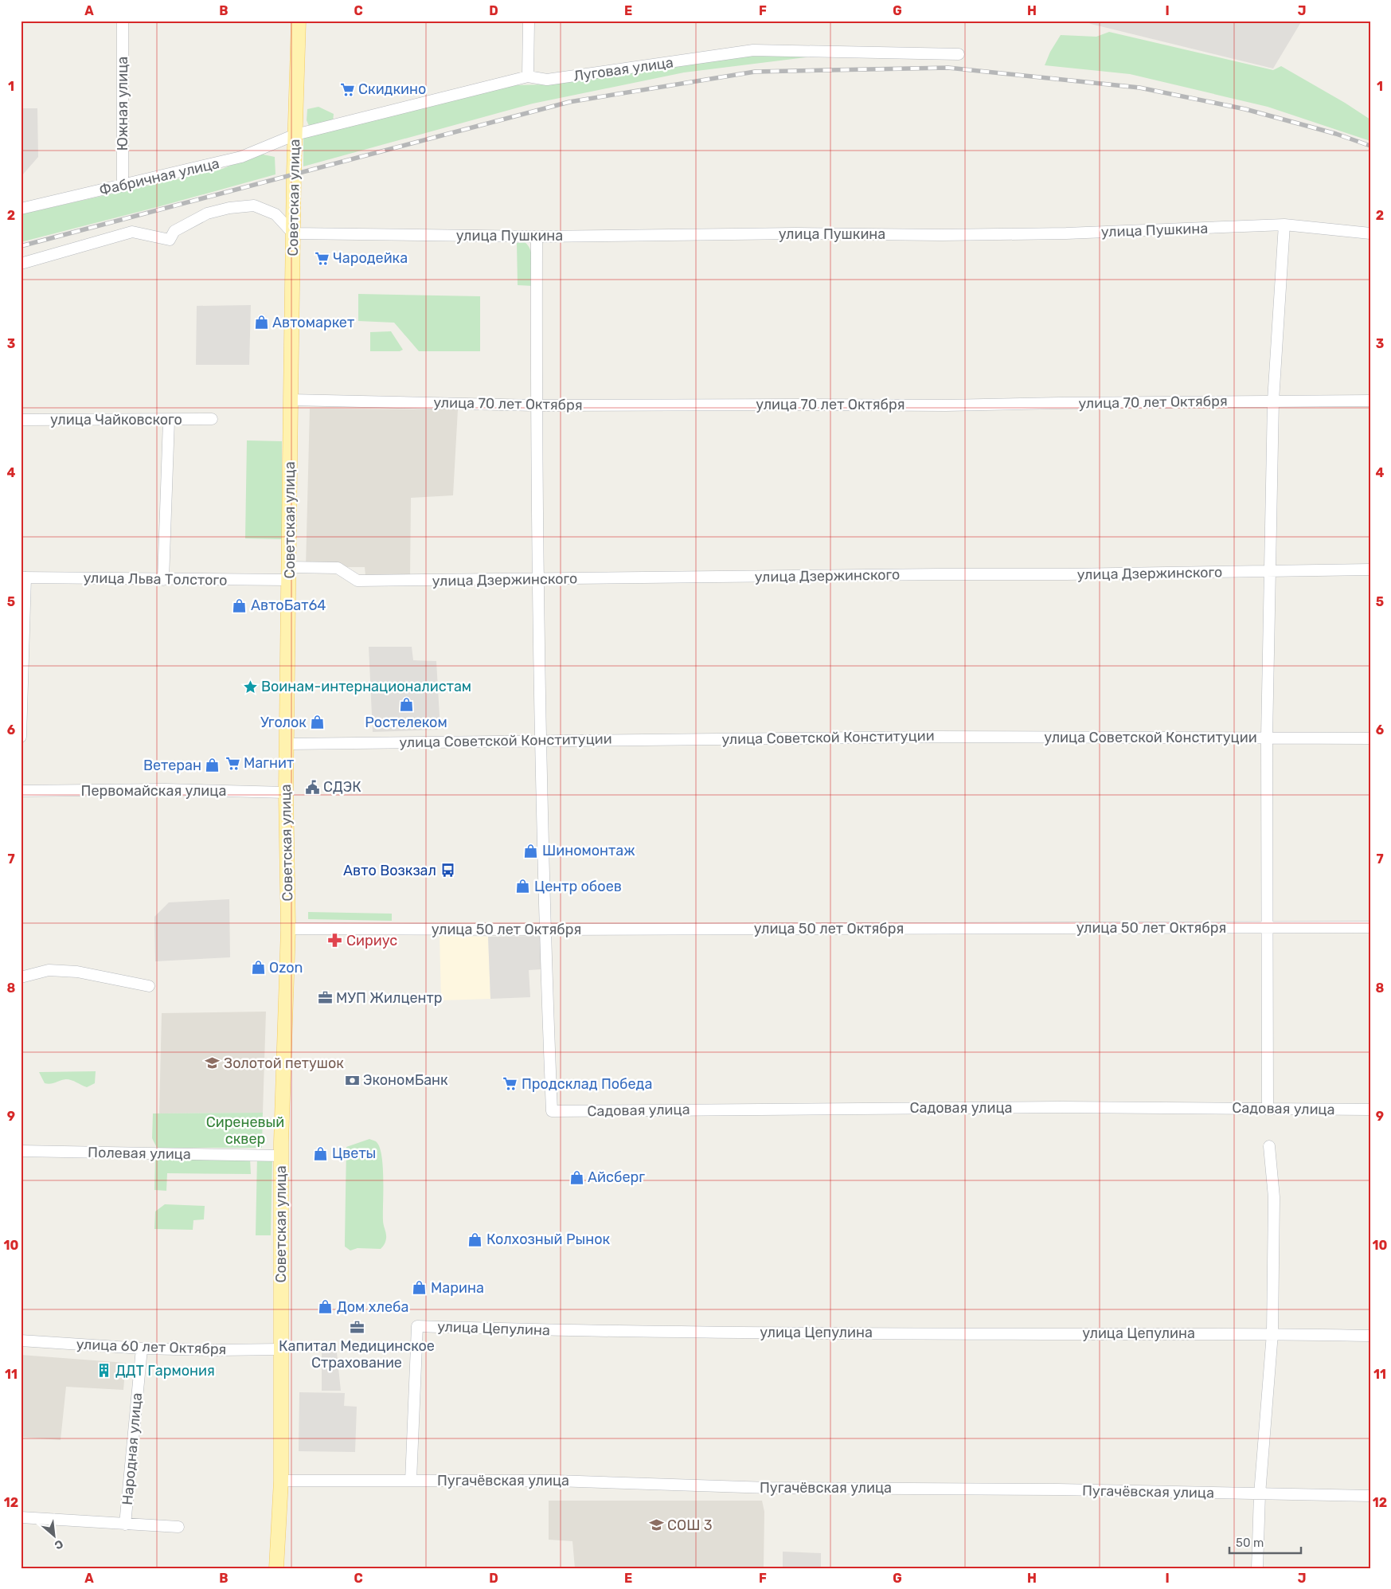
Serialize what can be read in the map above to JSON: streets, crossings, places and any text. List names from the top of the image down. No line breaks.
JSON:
{"streets":{"main road":["Советская улица"],"street":["Луговая улица","Южная улица","Фабричная улица","улица Пушкина","улица 70 лет Октября","улица Чайковского","улица Дзержинского","улица Льва Толстого","улица Советской Конституции","Первомайская улица","улица 50 лет Октября","Садовая улица","Полевая улица","улица Цепулина","улица 60 лет Октября","Народная улица","Пугачёвская улица"]},"crossings":[["Луговая улица","Фабричная улица"],["Луговая улица","Советская улица"],["Южная улица","Фабричная улица"],["Фабричная улица","Советская улица"],["Советская улица","улица Пушкина"],["Советская улица","улица 70 лет Октября"],["Советская улица","улица Дзержинского"],["Советская улица","улица Льва Толстого"],["Советская улица","улица Советской Конституции"],["Советская улица","Первомайская улица"],["Советская улица","улица 50 лет Октября"],["Советская улица","Полевая улица"],["Советская улица","улица 60 лет Октября"],["Советская улица","Пугачёвская улица"],["улица Дзержинского","улица Льва Толстого"],["улица 50 лет Октября","Садовая улица"],["улица Цепулина","Пугачёвская улица"],["улица 60 лет Октября","Народная улица"]],"parks":["Сиреневый сквер"],"places":{"supermarket":["Скидкино","Чародейка","Магнит","Продсклад Победа"],"shop":["Автомаркет","АвтоБат64","Ростелеком","Уголок","Ветеран","Шиномонтаж","Центр обоев","Ozon","Цветы","Айсберг","Колхозный Рынок","Марина","Дом хлеба"],"place":["Воинам-интернационалистам"],"public building":["СДЭК"],"bus stop":["Авто Возкзал"],"pharmacy":["Сириус"],"office":["МУП Жилцентр","Капитал Медицинское Страхование"],"school or university":["Золотой петушок","СОШ 3"],"bank":["ЭкономБанк"],"building":["ДДТ Гармония"]},"scale_bar":"50 m","north":"bottom right","grid":{"columns":["A","B","C","D","E","F","G","H","I","J"],"rows":["1","2","3","4","5","6","7","8","9","10","11","12"]}}
